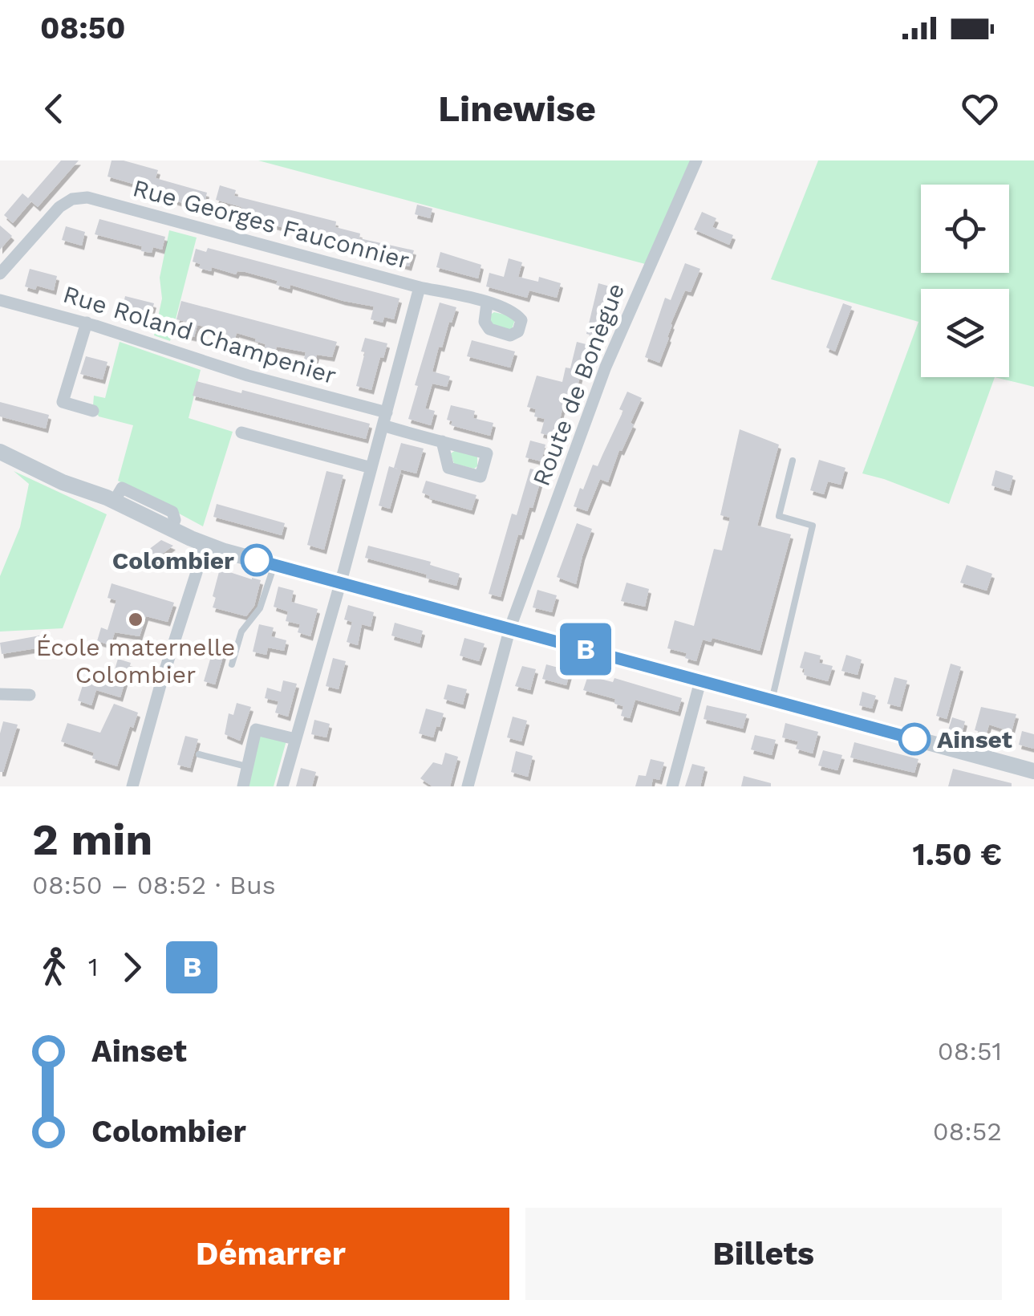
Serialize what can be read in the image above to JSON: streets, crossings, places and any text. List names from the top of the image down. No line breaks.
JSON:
{"streets":{"street":["Rue Georges Fauconnier","Rue Roland Champenier","Route de Bonègue"]},"crossings":[["Rue Georges Fauconnier","Rue Roland Champenier"]],"places":["Colombier","École maternelle Colombier","Ainset"],"lines":["bus line B"],"page":{"status":"08:50","header":"Linewise","on_map":"B","heading":["2 min","08:50 – 08:52 · Bus","1.50 €"],"legs":["1","B"],"list":[{"name":"Ainset","value":"08:51"},{"name":"Colombier","value":"08:52"}],"buttons":["Démarrer","Billets"]}}
